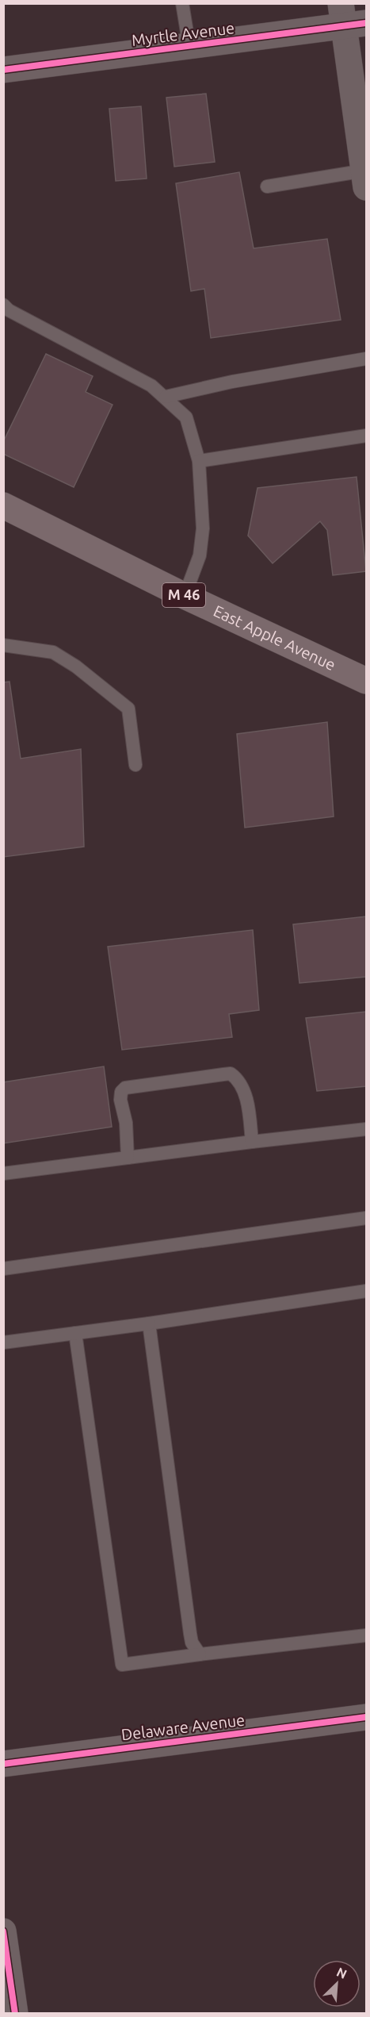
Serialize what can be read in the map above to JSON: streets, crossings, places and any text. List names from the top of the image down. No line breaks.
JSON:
{"streets":{"main road":["M 46","East Apple Avenue"],"street":["Myrtle Avenue","Delaware Avenue"]},"north":"top right"}
